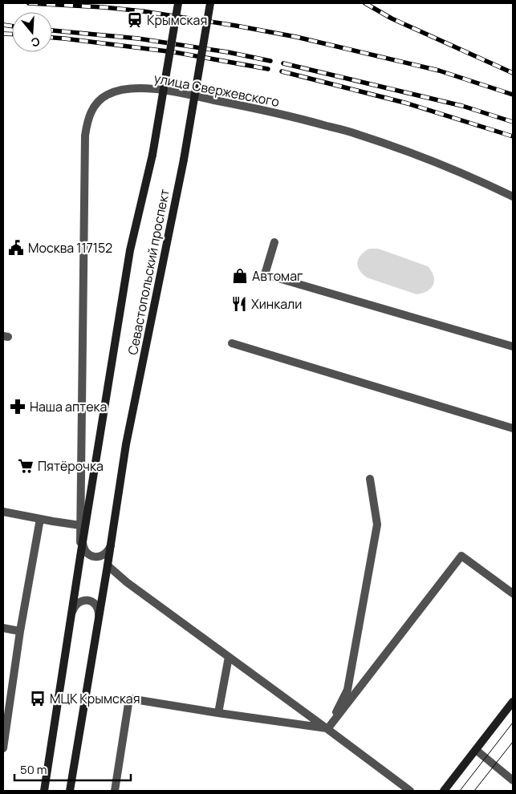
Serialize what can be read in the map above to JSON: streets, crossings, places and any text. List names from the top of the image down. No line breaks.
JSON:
{"streets":{"main road":["Севастопольский проспект"],"street":["улица Свержевского"]},"crossings":[["улица Свержевского","Севастопольский проспект"]],"places":{"station":["Крымская"],"public building":["Москва 117152"],"shop":["Автомаг"],"restaurant":["Хинкали"],"pharmacy":["Наша аптека"],"supermarket":["Пятёрочка"],"bus stop":["МЦК Крымская"]},"scale_bar":"50 m","north":"bottom"}
